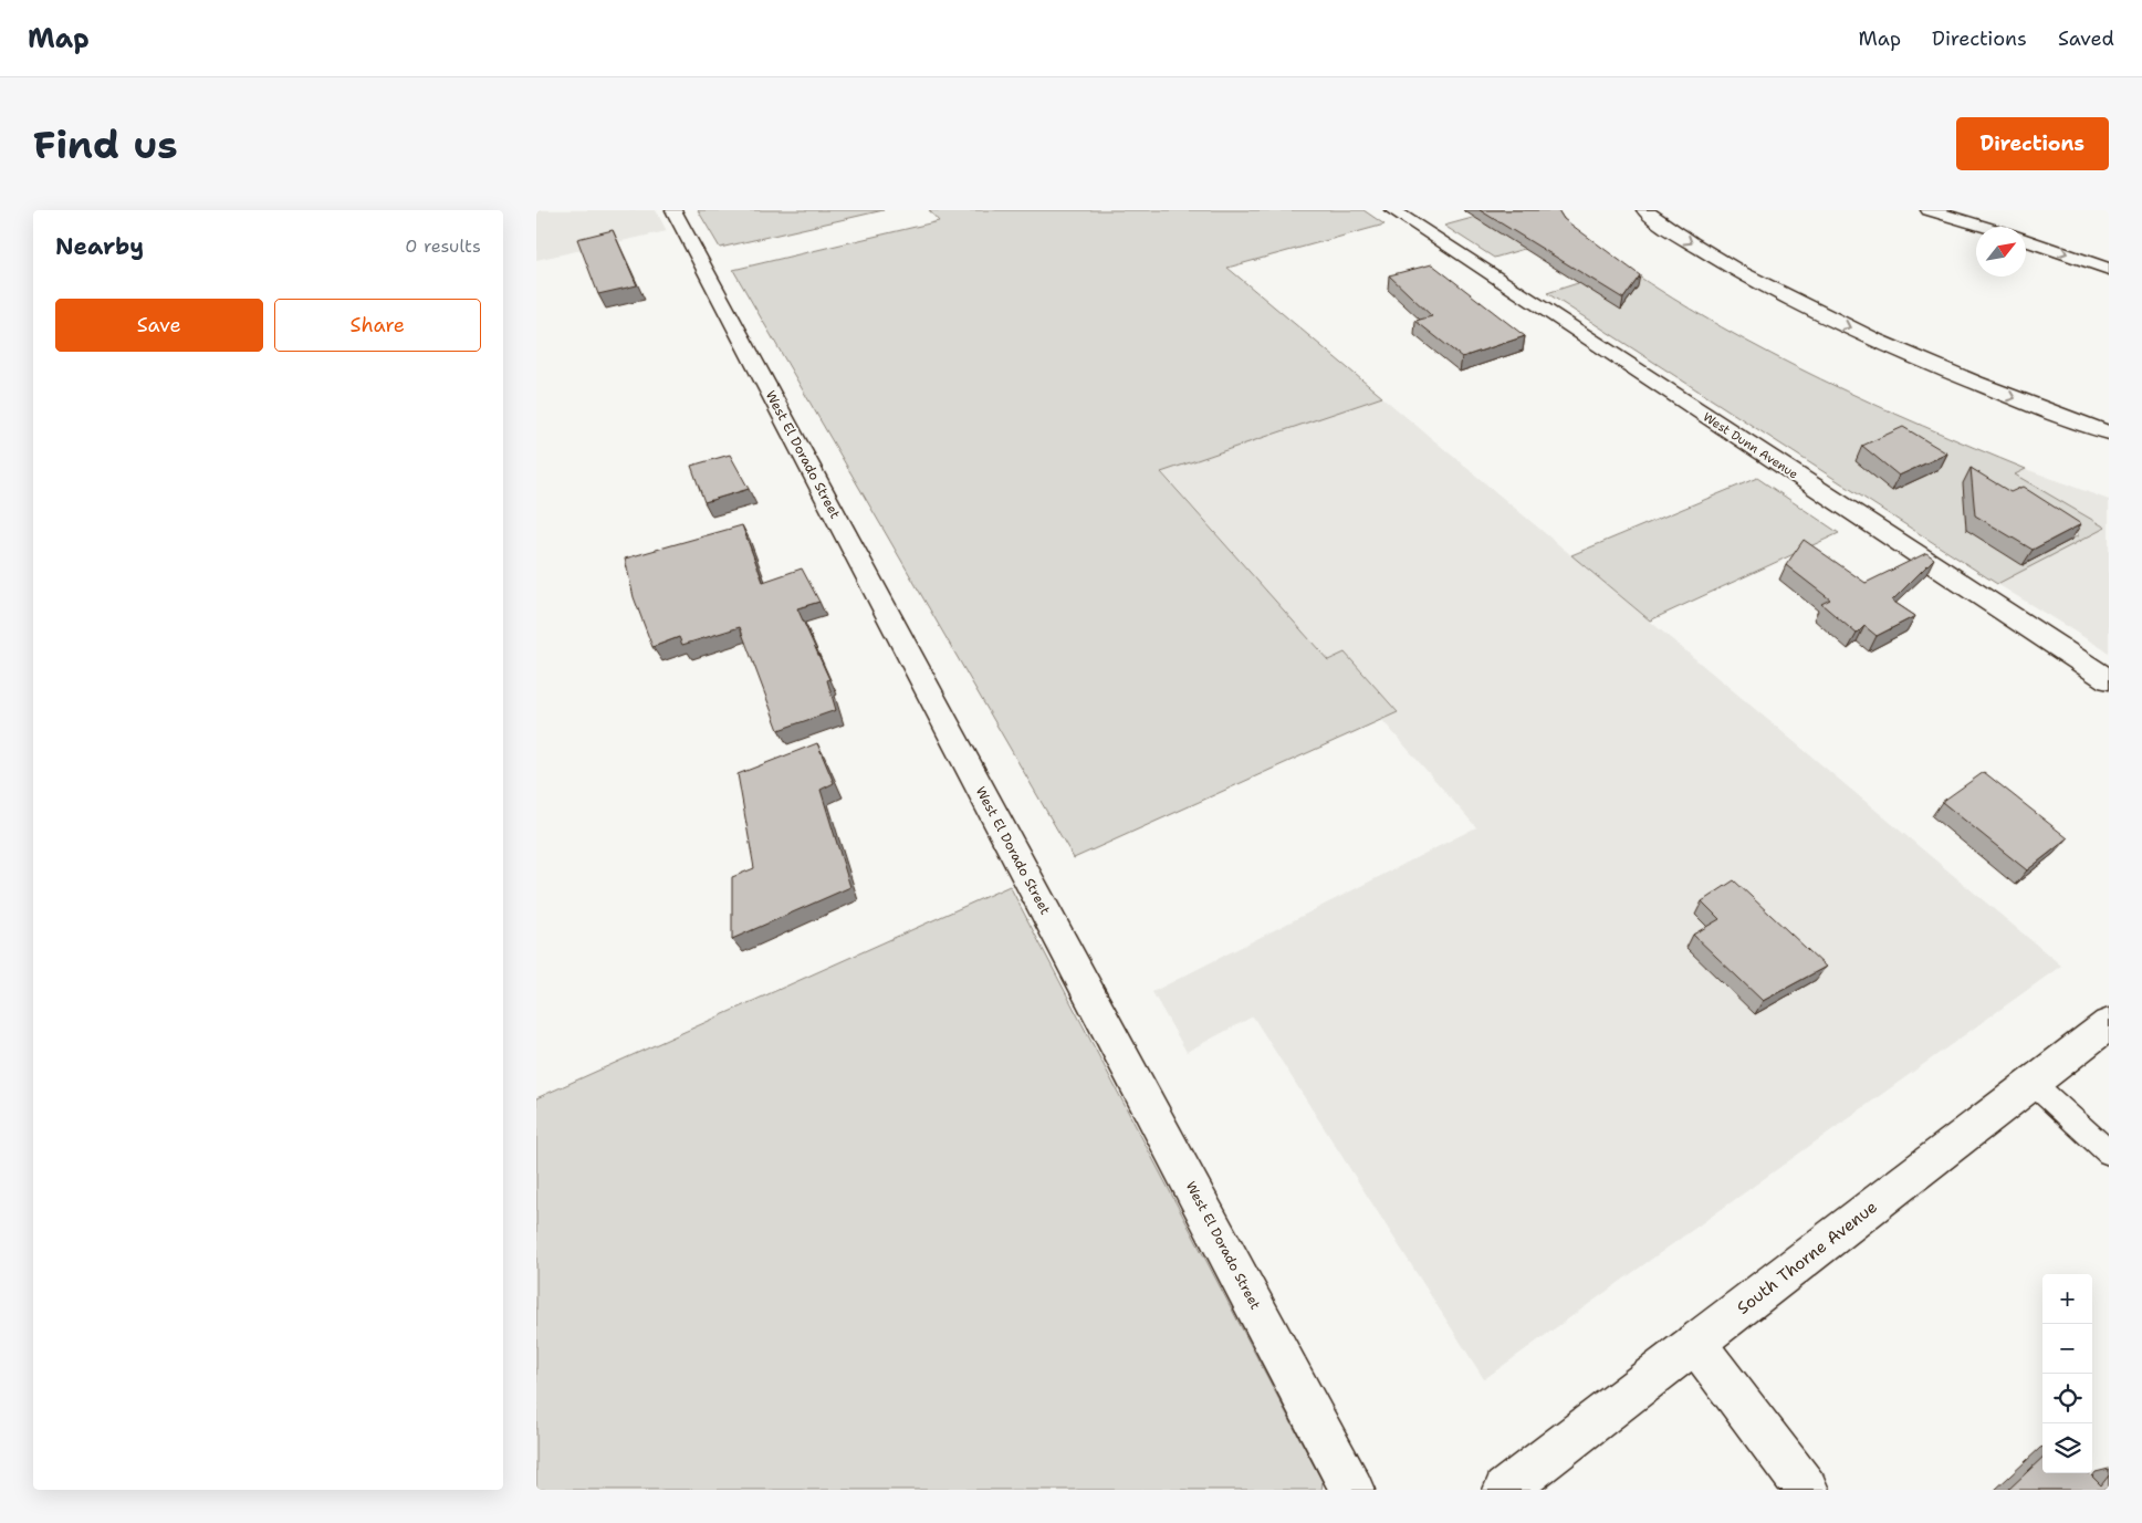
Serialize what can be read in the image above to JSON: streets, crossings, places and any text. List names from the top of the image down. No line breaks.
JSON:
{"streets":{"main road":["West Dunn Avenue","West El Dorado Street","South Thorne Avenue"]},"north":"top right","page":{"header":"Map","nav":["Map","Directions","Saved"],"buttons":["Directions",["Save","Share"]],"title":"Find us","heading":["Nearby","0 results"],"map_buttons":["+","−"]}}
